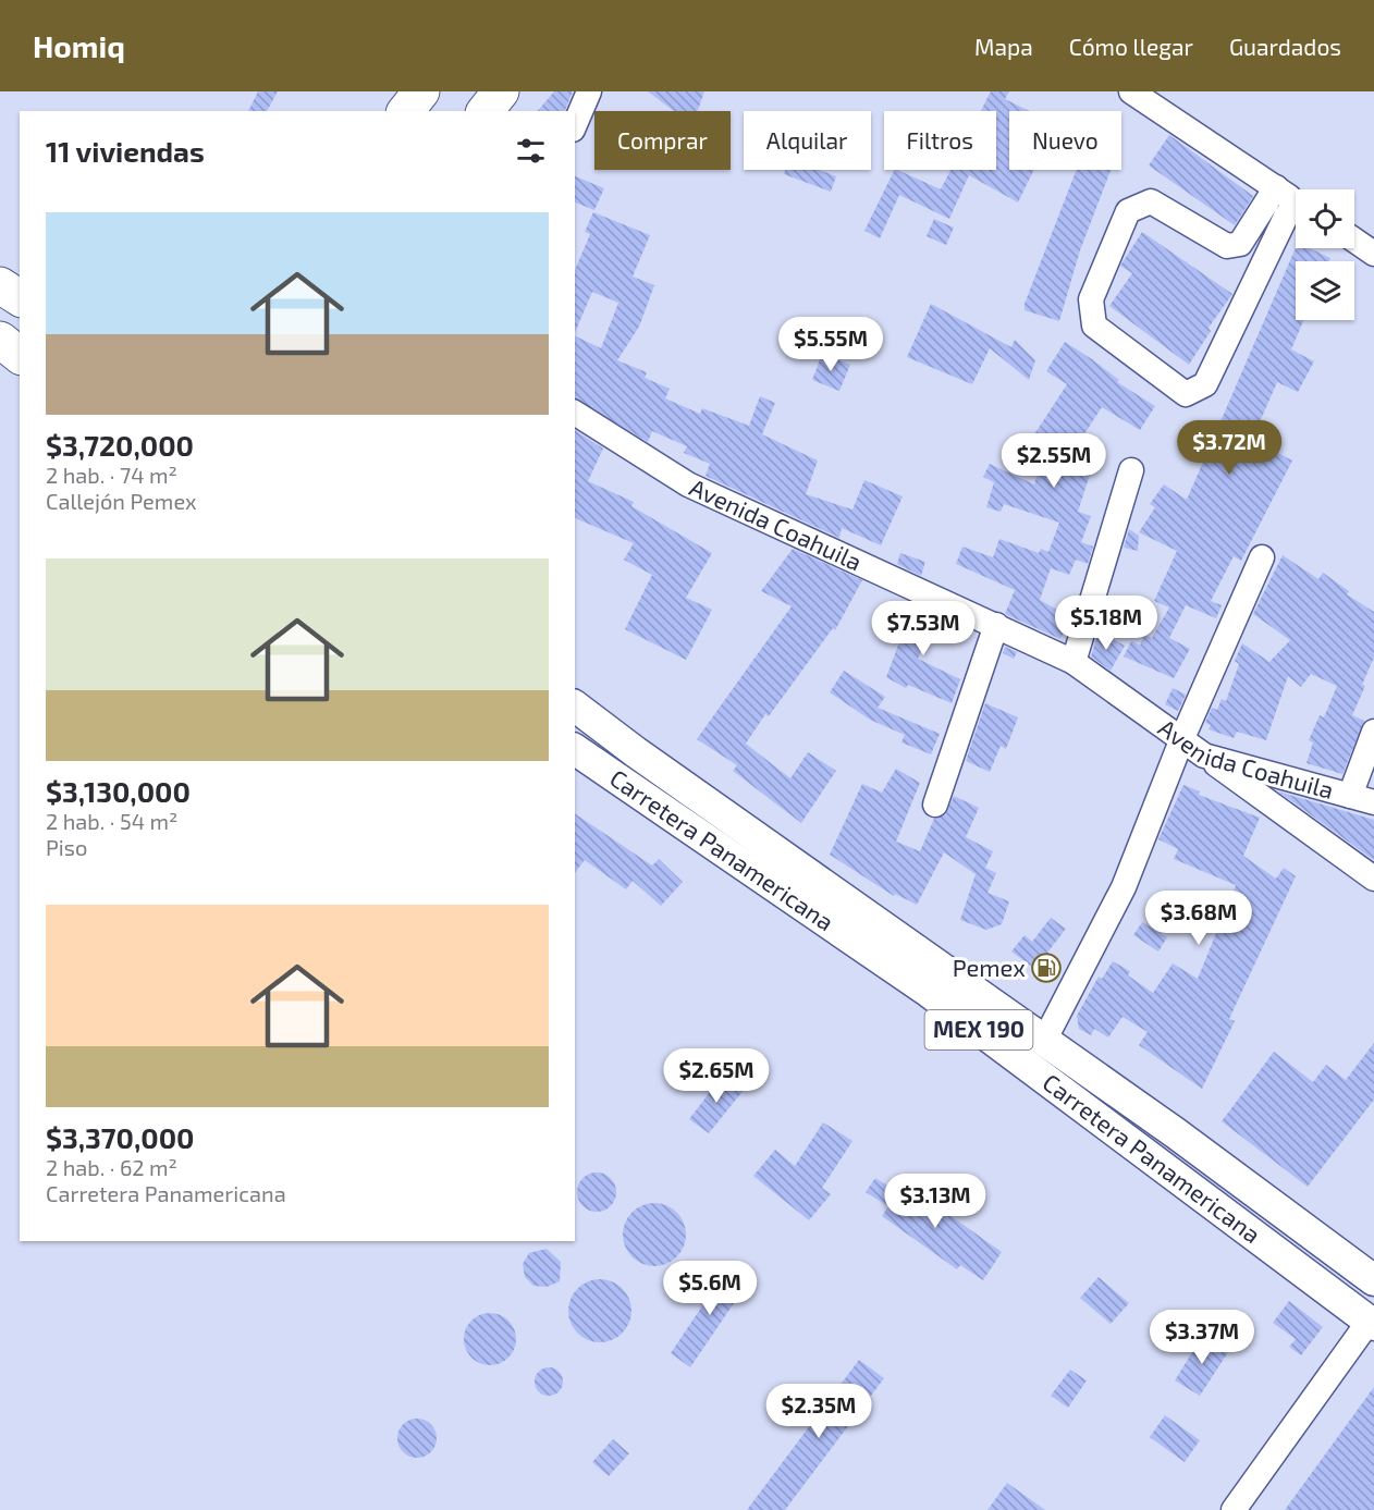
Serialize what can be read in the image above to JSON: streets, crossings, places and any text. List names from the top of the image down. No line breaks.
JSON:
{"streets":{"main road":["Carretera Panamericana","MEX 190"],"street":["Avenida Coahuila"]},"places":{"fuel station":["Pemex"]},"page":{"header":"Homiq","nav":["Mapa","Cómo llegar","Guardados"],"chip":["Comprar","Alquilar","Filtros","Nuevo"],"heading":"11 viviendas","list":[{"name":"$3,720,000","note":"2 hab. · 74 m² · Callejón Pemex"},{"name":"$3,130,000","note":"2 hab. · 54 m² · Piso"},{"name":"$3,370,000","note":"2 hab. · 62 m² · Carretera Panamericana"}],"price":["$5.55M","$3.72M","$2.55M","$5.18M","$7.53M","$3.68M","$2.65M","$3.13M","$5.6M","$3.37M","$2.35M"]}}
